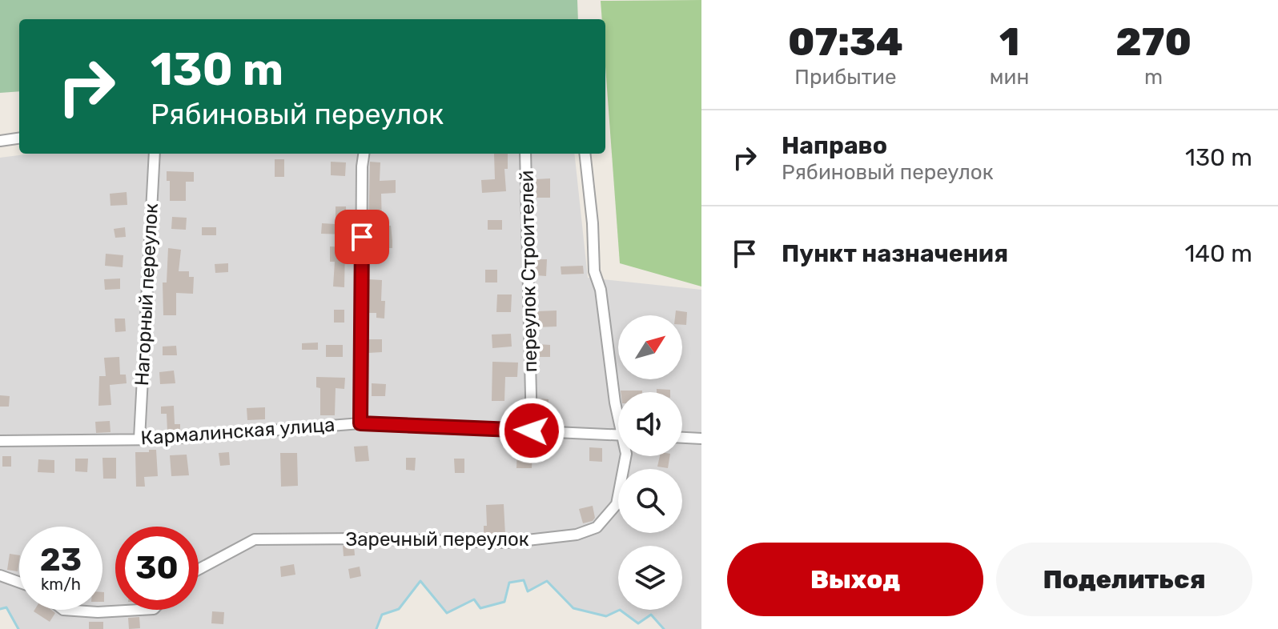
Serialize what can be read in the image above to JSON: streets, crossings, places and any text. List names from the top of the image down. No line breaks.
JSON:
{"streets":{"street":["переулок Строителей","Нагорный переулок","Кармалинская улица","Заречный переулок"]},"crossings":[["переулок Строителей","Кармалинская улица"],["Нагорный переулок","Кармалинская улица"]],"north":"top right","page":{"eta":["07:34","Прибытие","1","мин","270","m"],"turn":["130 m","Рябиновый переулок"],"list":[{"name":"Направо","note":"Рябиновый переулок","value":"130 m"},{"name":"Пункт назначения","value":"140 m"}],"speed":"23 km/h","limit":"30","buttons":["Выход","Поделиться"]}}
